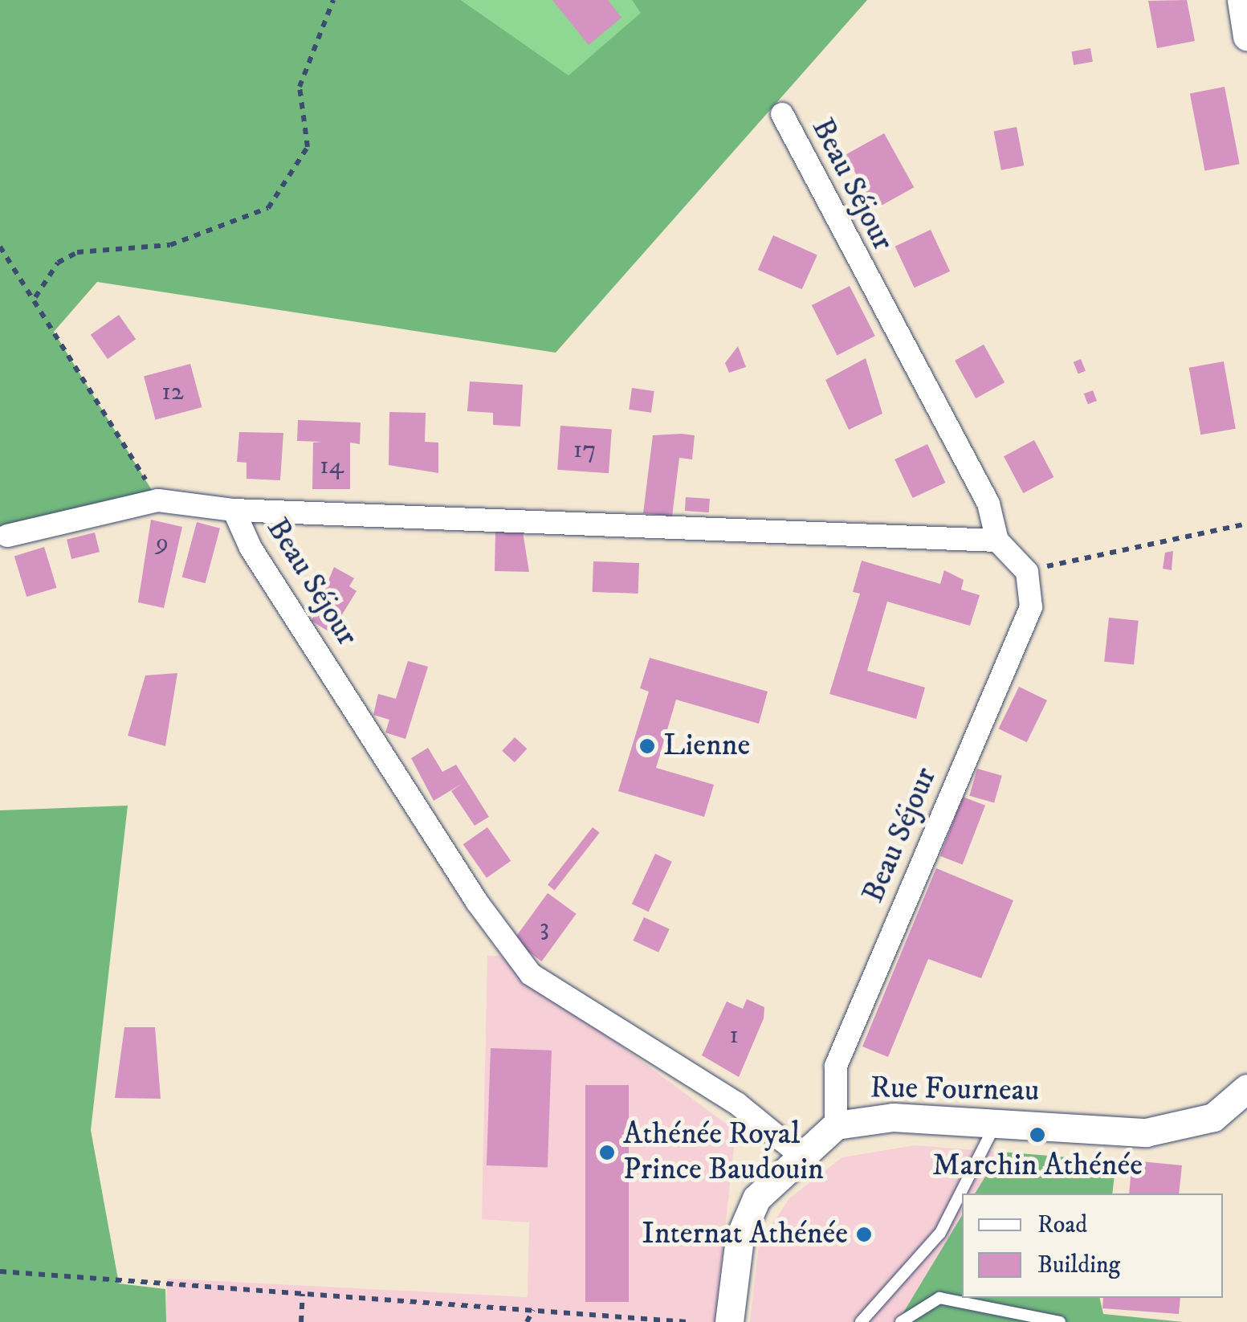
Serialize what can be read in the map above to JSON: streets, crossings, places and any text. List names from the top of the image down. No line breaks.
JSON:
{"streets":{"street":["Beau Séjour","Rue Fourneau"]},"crossings":[["Beau Séjour","Rue Fourneau"]],"places":["Lienne","Marchin Athénée","Athénée Royal Prince Baudouin","Internat Athénée"],"house_numbers":["12","17","14","9","3","1"],"legend":["Road","Building"]}
